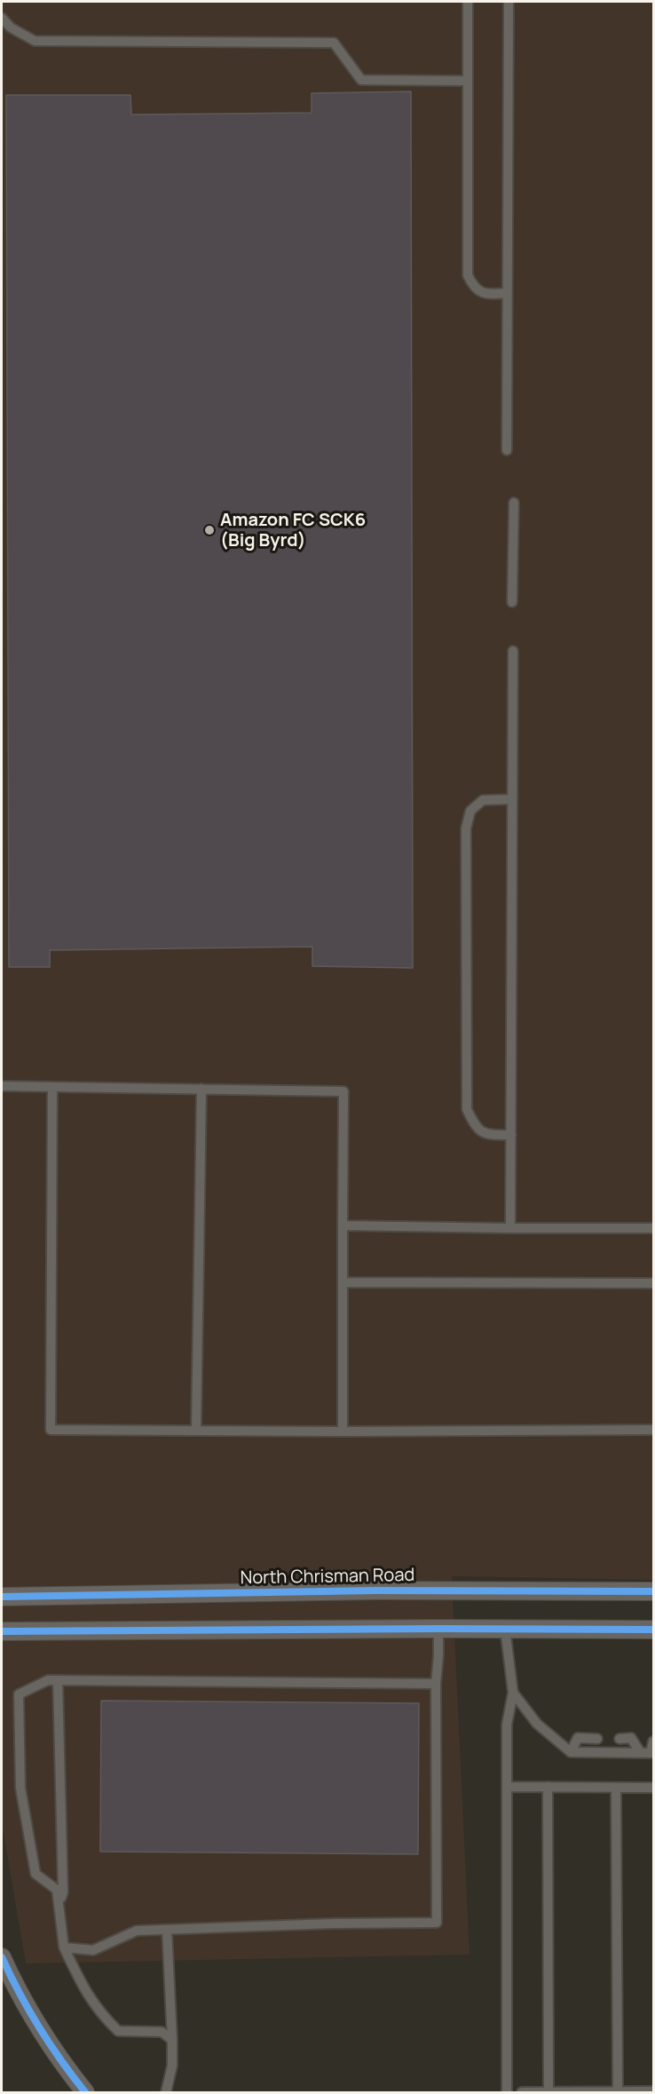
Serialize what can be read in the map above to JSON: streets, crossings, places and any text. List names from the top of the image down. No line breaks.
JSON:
{"streets":{"street":["North Chrisman Road"]},"places":["Amazon FC SCK6 (Big Byrd)"]}
